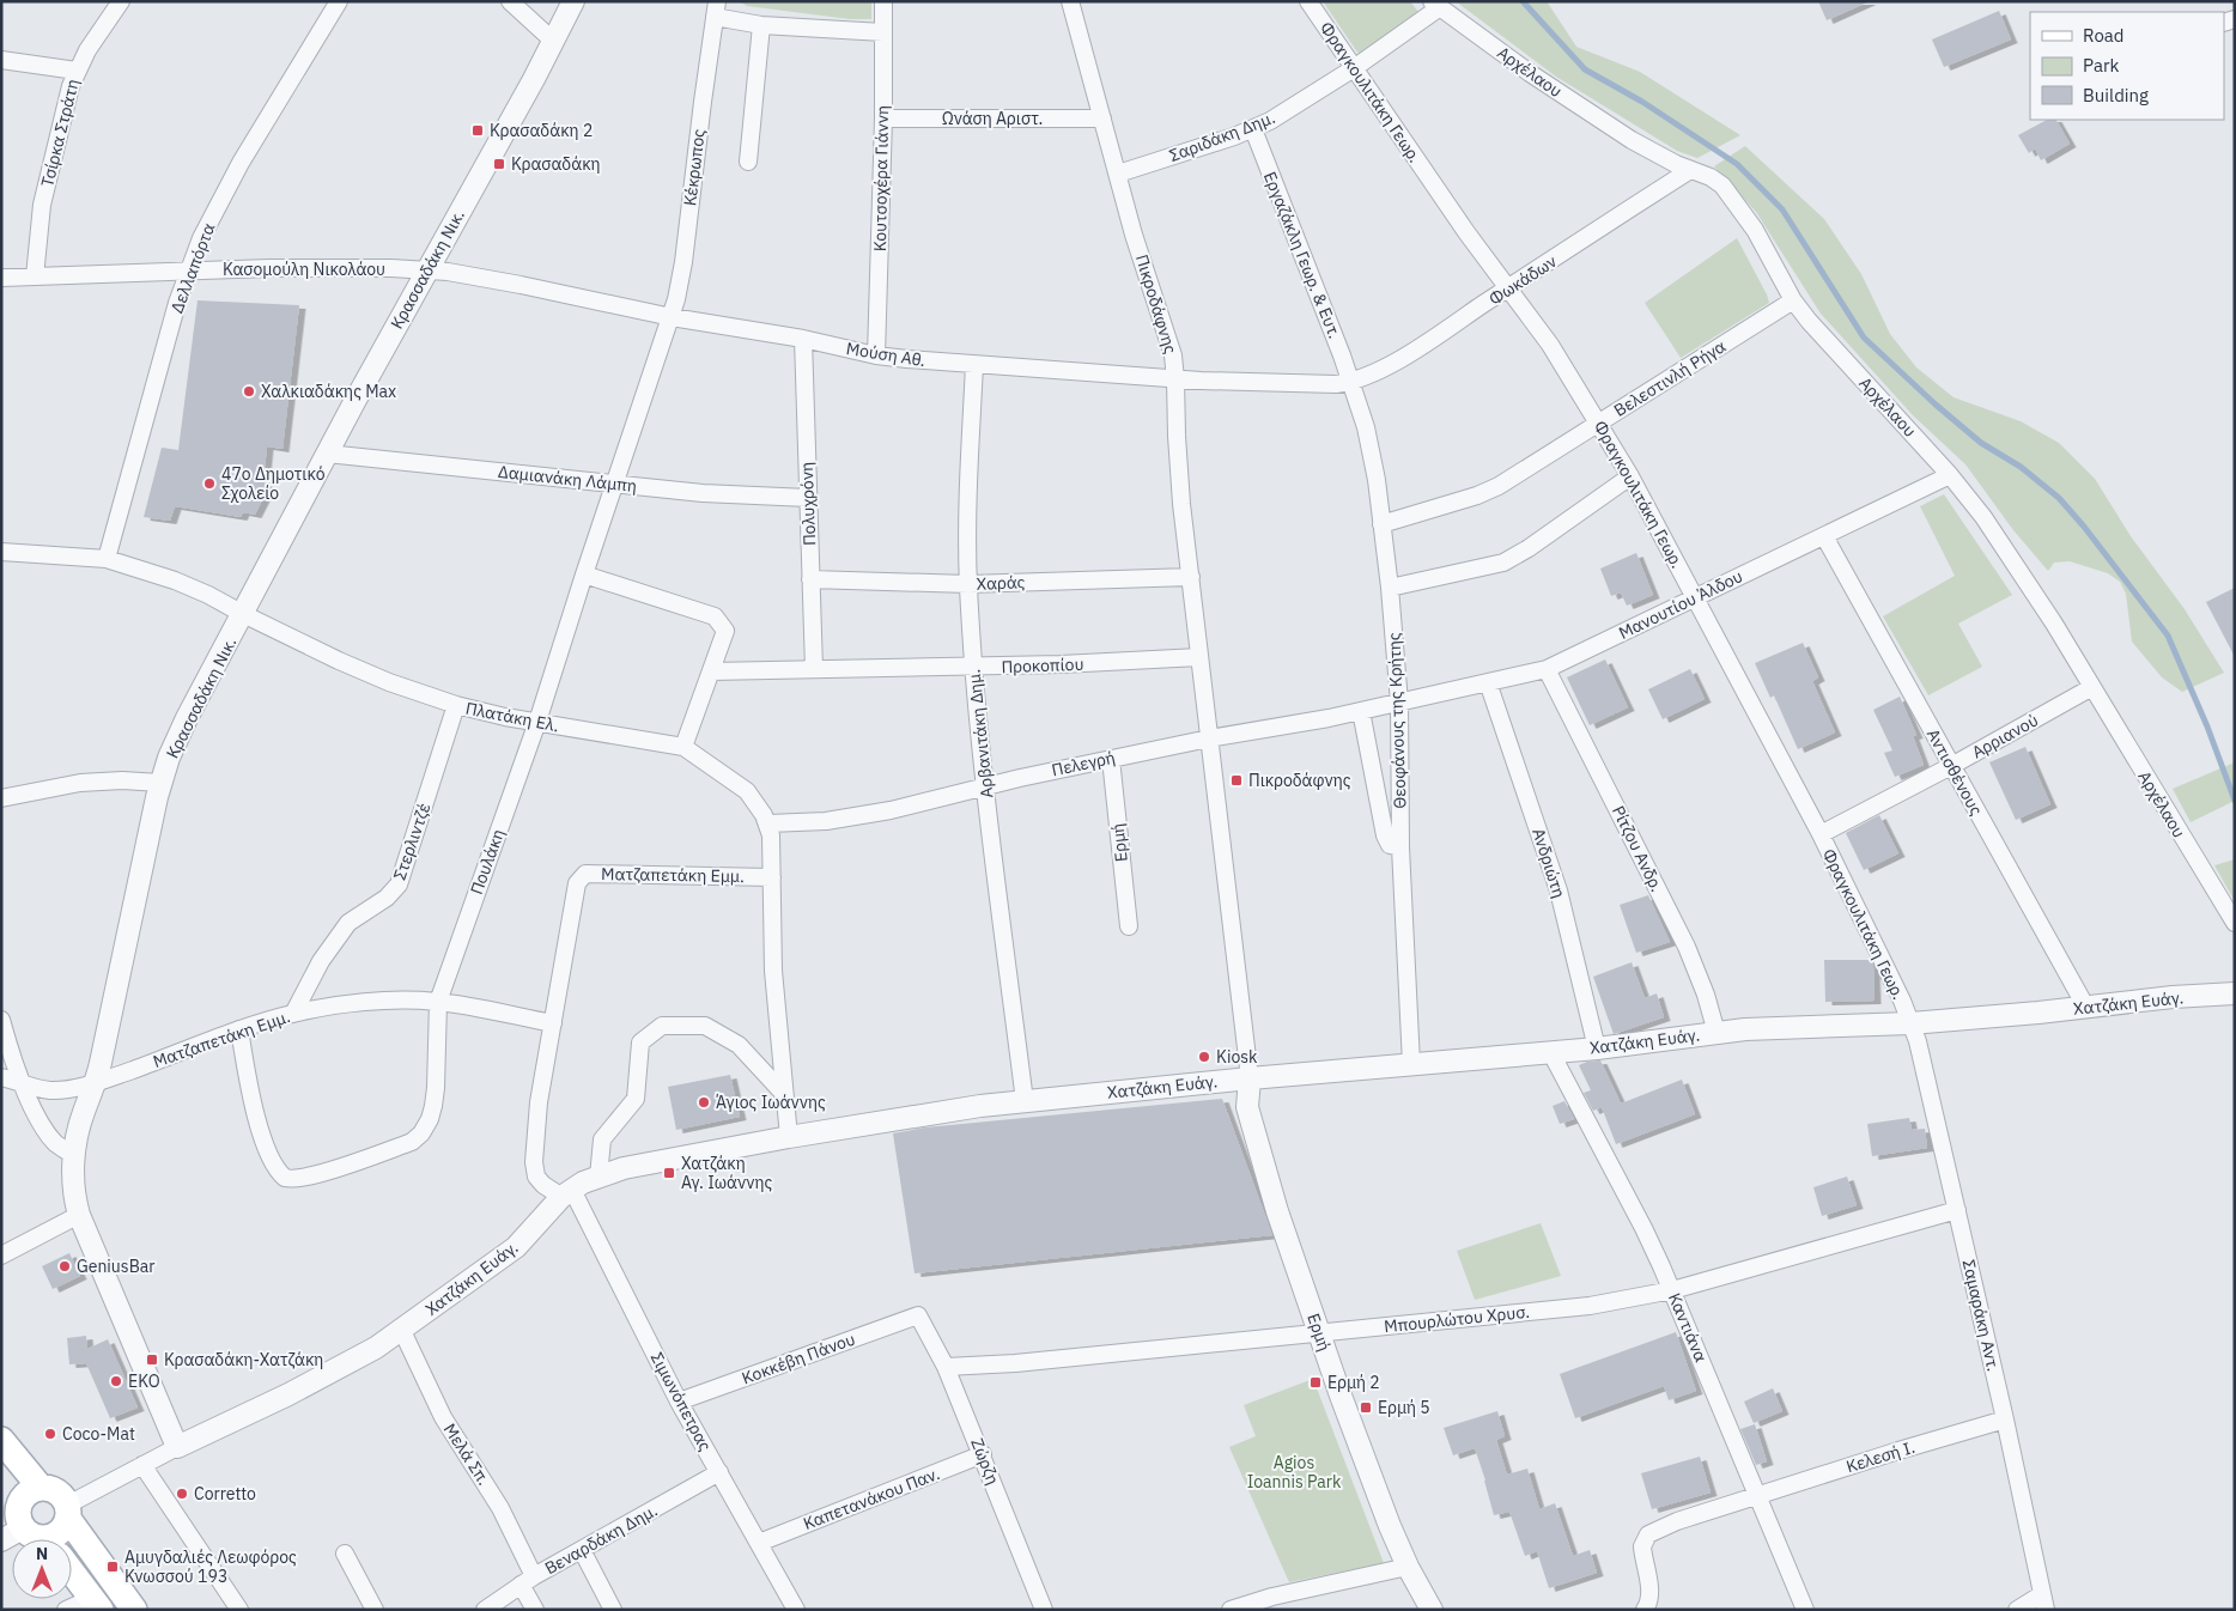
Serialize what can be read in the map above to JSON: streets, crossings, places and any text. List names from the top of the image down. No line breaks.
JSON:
{"streets":{"street":["Αρχέλαου","Φραγκουλιτάκη Γεωρ.","Ωνάση Αριστ.","Τσίρκα Στράτη","Σαριδάκη Δημ.","Κέκρωπος","Κουτσοχέρα Γιάννη","Εργαζάκλη Γεωρ. & Ευτ.","Δελλαπόρτα","Κασομούλη Νικολάου","Κρασσαδάκη Νικ.","Φωκάδων","Πικροδάφνης","Μούση Αθ.","Βελεστινλή Ρήγα","Δαμιανάκη Λάμπη","Πολυχρόνη","Χαράς","Μανουτίου Άλδου","Προκοπίου","Πλατάκη Ελ.","Θεοφάνους της Κρήτης","Αρβανιτάκη Δημ.","Αρριανού","Πελεγρή","Αντισθένους","Στερλιντζέ","Ερμή","Ρίτζου Ανδρ.","Πουλάκη","Ανδριώτη","Ματζαπετάκη Εμμ.","Χατζάκη Ευάγ.","Σαμαράκη Αντ.","Μπουρλώτου Χρυσ.","Καντιάνα","Κοκκέβη Πάνου","Σιμωνόπετρας","Μελά Σπ.","Κελεσή Ι.","Ζώρζη","Καπετανάκου Παν.","Βεναρδάκη Δημ."]},"crossings":[["Αρχέλαου","Σαριδάκη Δημ."],["Αρχέλαου","Φωκάδων"],["Αρχέλαου","Βελεστινλή Ρήγα"],["Αρχέλαου","Μανουτίου Άλδου"],["Αρχέλαου","Αρριανού"],["Φραγκουλιτάκη Γεωρ.","Σαριδάκη Δημ."],["Φραγκουλιτάκη Γεωρ.","Φωκάδων"],["Φραγκουλιτάκη Γεωρ.","Βελεστινλή Ρήγα"],["Φραγκουλιτάκη Γεωρ.","Μανουτίου Άλδου"],["Φραγκουλιτάκη Γεωρ.","Αρριανού"],["Φραγκουλιτάκη Γεωρ.","Χατζάκη Ευάγ."],["Φραγκουλιτάκη Γεωρ.","Σαμαράκη Αντ."],["Ωνάση Αριστ.","Κουτσοχέρα Γιάννη"],["Ωνάση Αριστ.","Πικροδάφνης"],["Τσίρκα Στράτη","Κασομούλη Νικολάου"],["Σαριδάκη Δημ.","Εργαζάκλη Γεωρ. & Ευτ."],["Σαριδάκη Δημ.","Πικροδάφνης"],["Κέκρωπος","Κουτσοχέρα Γιάννη"],["Κέκρωπος","Μούση Αθ."],["Κέκρωπος","Δαμιανάκη Λάμπη"],["Κέκρωπος","Πουλάκη"],["Κουτσοχέρα Γιάννη","Μούση Αθ."],["Εργαζάκλη Γεωρ. & Ευτ.","Φωκάδων"],["Εργαζάκλη Γεωρ. & Ευτ.","Μούση Αθ."],["Εργαζάκλη Γεωρ. & Ευτ.","Θεοφάνους της Κρήτης"],["Δελλαπόρτα","Κασομούλη Νικολάου"],["Δελλαπόρτα","Πλατάκη Ελ."],["Κασομούλη Νικολάου","Κρασσαδάκη Νικ."],["Κασομούλη Νικολάου","Μούση Αθ."],["Κρασσαδάκη Νικ.","Μούση Αθ."],["Κρασσαδάκη Νικ.","Δαμιανάκη Λάμπη"],["Κρασσαδάκη Νικ.","Πλατάκη Ελ."],["Κρασσαδάκη Νικ.","Ματζαπετάκη Εμμ."],["Κρασσαδάκη Νικ.","Χατζάκη Ευάγ."],["Φωκάδων","Μούση Αθ."],["Φωκάδων","Θεοφάνους της Κρήτης"],["Πικροδάφνης","Μούση Αθ."],["Πικροδάφνης","Χαράς"],["Πικροδάφνης","Προκοπίου"],["Πικροδάφνης","Πελεγρή"],["Πικροδάφνης","Ερμή"],["Πικροδάφνης","Χατζάκη Ευάγ."],["Μούση Αθ.","Πολυχρόνη"],["Μούση Αθ.","Θεοφάνους της Κρήτης"],["Μούση Αθ.","Αρβανιτάκη Δημ."],["Βελεστινλή Ρήγα","Θεοφάνους της Κρήτης"],["Δαμιανάκη Λάμπη","Πολυχρόνη"],["Δαμιανάκη Λάμπη","Πουλάκη"],["Πολυχρόνη","Χαράς"],["Πολυχρόνη","Προκοπίου"],["Χαράς","Αρβανιτάκη Δημ."],["Μανουτίου Άλδου","Θεοφάνους της Κρήτης"],["Μανουτίου Άλδου","Πελεγρή"],["Μανουτίου Άλδου","Αντισθένους"],["Μανουτίου Άλδου","Ρίτζου Ανδρ."],["Μανουτίου Άλδου","Ανδριώτη"],["Προκοπίου","Αρβανιτάκη Δημ."],["Πλατάκη Ελ.","Πελεγρή"],["Πλατάκη Ελ.","Στερλιντζέ"],["Πλατάκη Ελ.","Πουλάκη"],["Θεοφάνους της Κρήτης","Πελεγρή"],["Θεοφάνους της Κρήτης","Χατζάκη Ευάγ."],["Αρβανιτάκη Δημ.","Πελεγρή"],["Αρβανιτάκη Δημ.","Χατζάκη Ευάγ."],["Αρριανού","Αντισθένους"],["Πελεγρή","Ερμή"],["Αντισθένους","Χατζάκη Ευάγ."],["Στερλιντζέ","Ματζαπετάκη Εμμ."],["Ερμή","Χατζάκη Ευάγ."],["Ερμή","Μπουρλώτου Χρυσ."],["Ρίτζου Ανδρ.","Χατζάκη Ευάγ."],["Πουλάκη","Ματζαπετάκη Εμμ."],["Ανδριώτη","Χατζάκη Ευάγ."],["Ματζαπετάκη Εμμ.","Χατζάκη Ευάγ."],["Ματζαπετάκη Εμμ.","Σιμωνόπετρας"],["Χατζάκη Ευάγ.","Σαμαράκη Αντ."],["Χατζάκη Ευάγ.","Καντιάνα"],["Χατζάκη Ευάγ.","Σιμωνόπετρας"],["Χατζάκη Ευάγ.","Μελά Σπ."],["Σαμαράκη Αντ.","Μπουρλώτου Χρυσ."],["Σαμαράκη Αντ.","Κελεσή Ι."],["Μπουρλώτου Χρυσ.","Καντιάνα"],["Μπουρλώτου Χρυσ.","Ζώρζη"],["Καντιάνα","Κελεσή Ι."],["Κοκκέβη Πάνου","Σιμωνόπετρας"],["Κοκκέβη Πάνου","Ζώρζη"],["Σιμωνόπετρας","Καπετανάκου Παν."],["Σιμωνόπετρας","Βεναρδάκη Δημ."],["Μελά Σπ.","Βεναρδάκη Δημ."],["Ζώρζη","Καπετανάκου Παν."]],"parks":["Agios Ioannis Park"],"places":{"transit":["Κρασαδάκη 2","Κρασαδάκη","Πικροδάφνης","Χατζάκη Αγ. Ιωάννης","Κρασαδάκη-Χατζάκη","Ερμή 2","Ερμή 5","Αμυγδαλιές Λεωφόρος Κνωσσού 193"],"other":["Χαλκιαδάκης Max","47ο Δημοτικό Σχολείο","Kiosk","Άγιος Ιωάννης","GeniusBar","EKO","Coco-Mat","Corretto"]},"legend":["Road","Park","Building"],"north":"top"}
